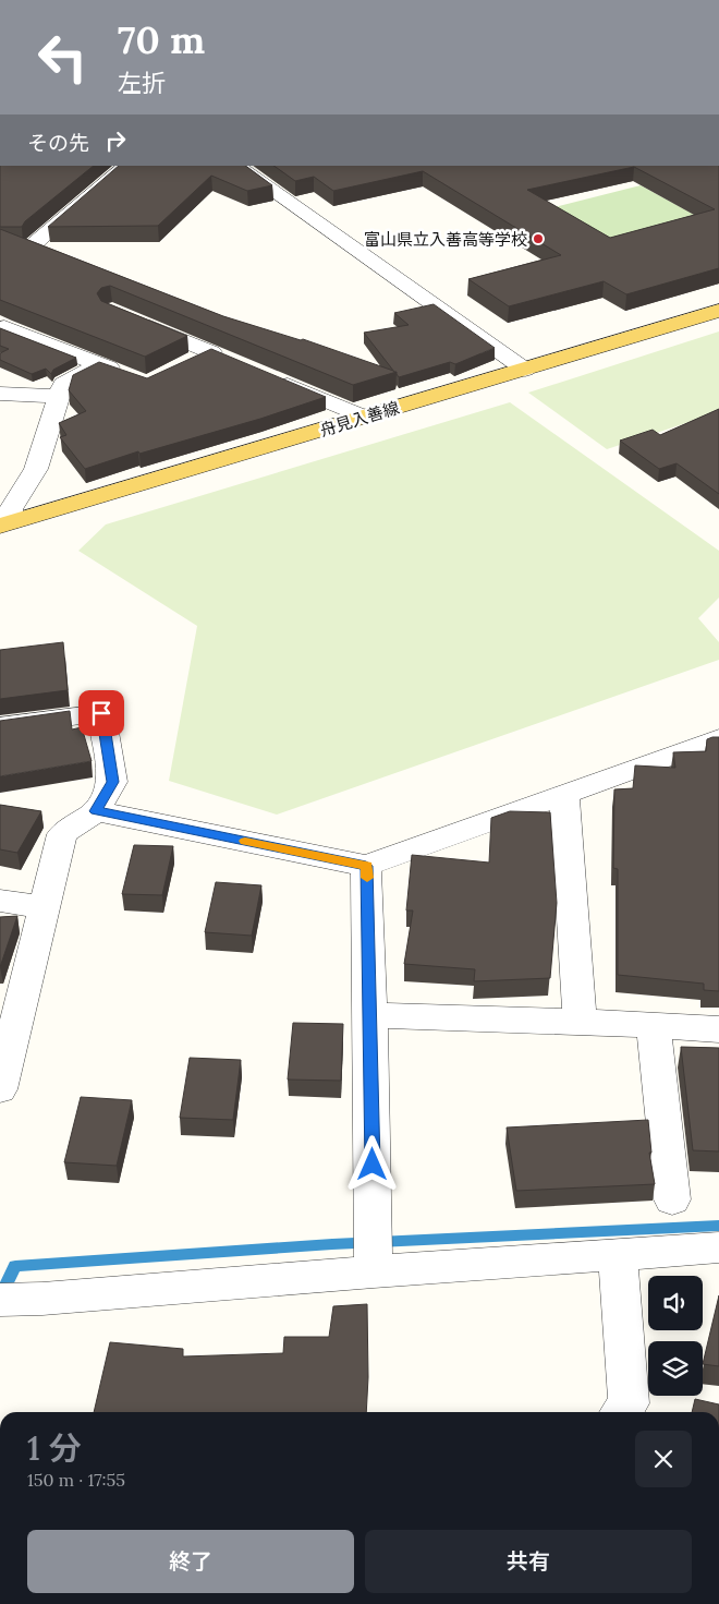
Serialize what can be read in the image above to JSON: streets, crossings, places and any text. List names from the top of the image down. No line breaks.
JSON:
{"streets":{"main road":["舟見入善線"]},"places":["富山県立入善高等学校"],"page":{"turn":["70 m","左折"],"then":"その先","heading":["1 分","150 m · 17:55"],"buttons":["終了","共有"]}}
